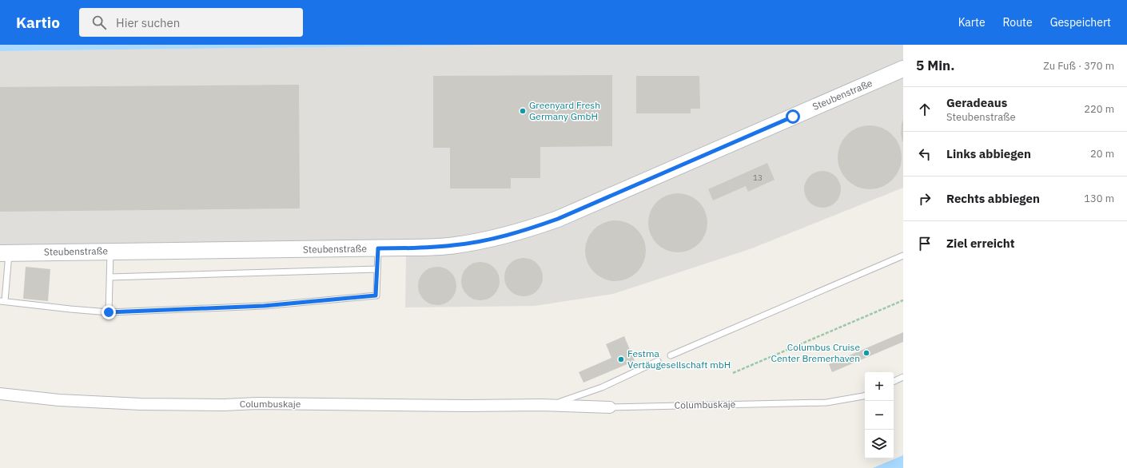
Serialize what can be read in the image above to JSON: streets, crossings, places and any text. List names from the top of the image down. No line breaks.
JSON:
{"streets":{"street":["Steubenstraße","Columbuskaje"]},"places":["Greenyard Fresh Germany GmbH","Columbus Cruise Center Bremerhaven","Festma Vertäugesellschaft mbH"],"house_numbers":["13"],"page":{"header":"Kartio","search":"Hier suchen","nav":["Karte","Route","Gespeichert"],"heading":["5 Min.","Zu Fuß · 370 m"],"list":[["Geradeaus","Steubenstraße","220 m"],["Links abbiegen","20 m"],["Rechts abbiegen","130 m"],"Ziel erreicht"],"map_buttons":["+","−"]}}
